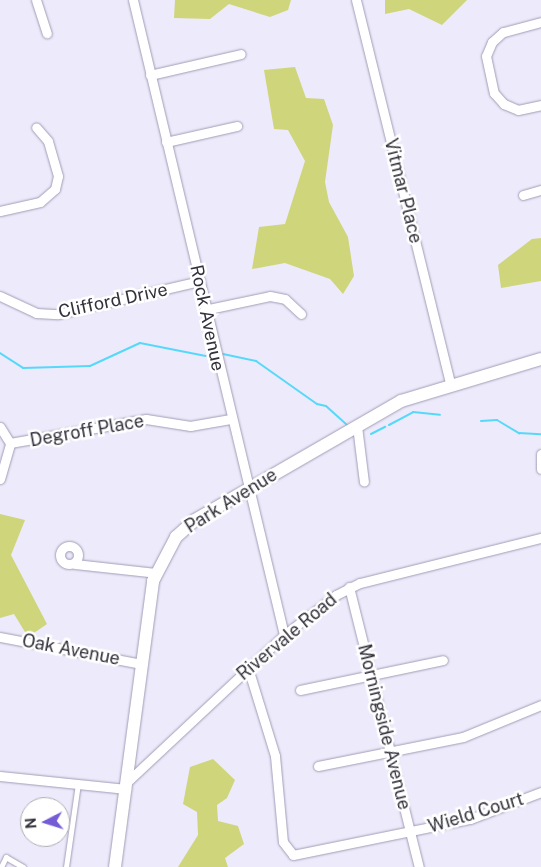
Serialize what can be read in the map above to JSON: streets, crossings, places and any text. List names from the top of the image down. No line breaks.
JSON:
{"streets":{"street":["Vitmar Place","Clifford Drive","Rock Avenue","Degroff Place","Park Avenue","Rivervale Road","Oak Avenue","Morningside Avenue","Wield Court"]},"crossings":[["Vitmar Place","Park Avenue"],["Clifford Drive","Rock Avenue"],["Rock Avenue","Degroff Place"],["Rock Avenue","Park Avenue"],["Rock Avenue","Rivervale Road"],["Park Avenue","Rivervale Road"],["Park Avenue","Oak Avenue"],["Rivervale Road","Morningside Avenue"],["Rivervale Road","Wield Court"],["Morningside Avenue","Wield Court"]],"north":"left"}
